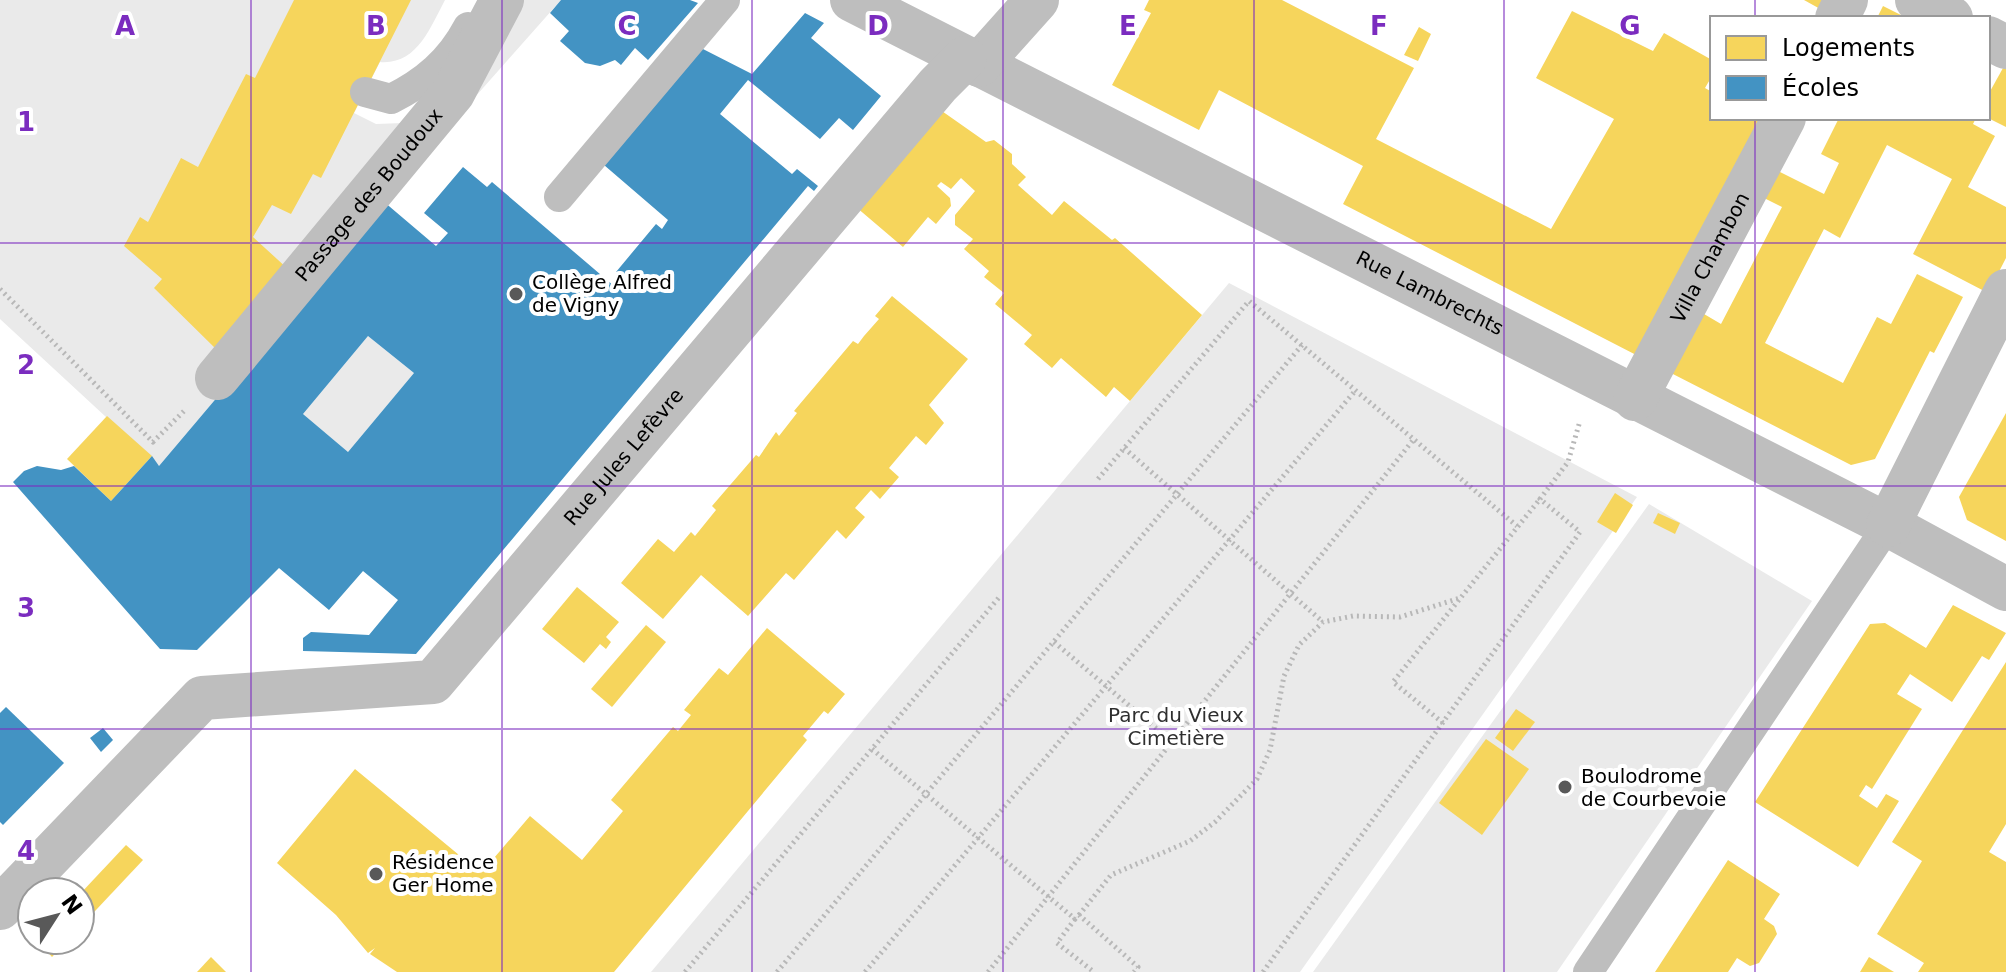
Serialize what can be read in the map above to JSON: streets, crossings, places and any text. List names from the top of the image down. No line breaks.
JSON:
{"streets":{"street":["Passage des Boudoux","Villa Chambon","Rue Lambrechts","Rue Jules Lefèvre"]},"crossings":[["Villa Chambon","Rue Lambrechts"],["Rue Lambrechts","Rue Jules Lefèvre"]],"parks":["Parc du Vieux Cimetière"],"places":["Collège Alfred de Vigny","Boulodrome de Courbevoie","Résidence Ger Home"],"legend":["Logements","Écoles"],"north":"top right","grid":{"columns":["A","B","C","D","E","F","G"],"rows":["1","2","3","4"]}}
